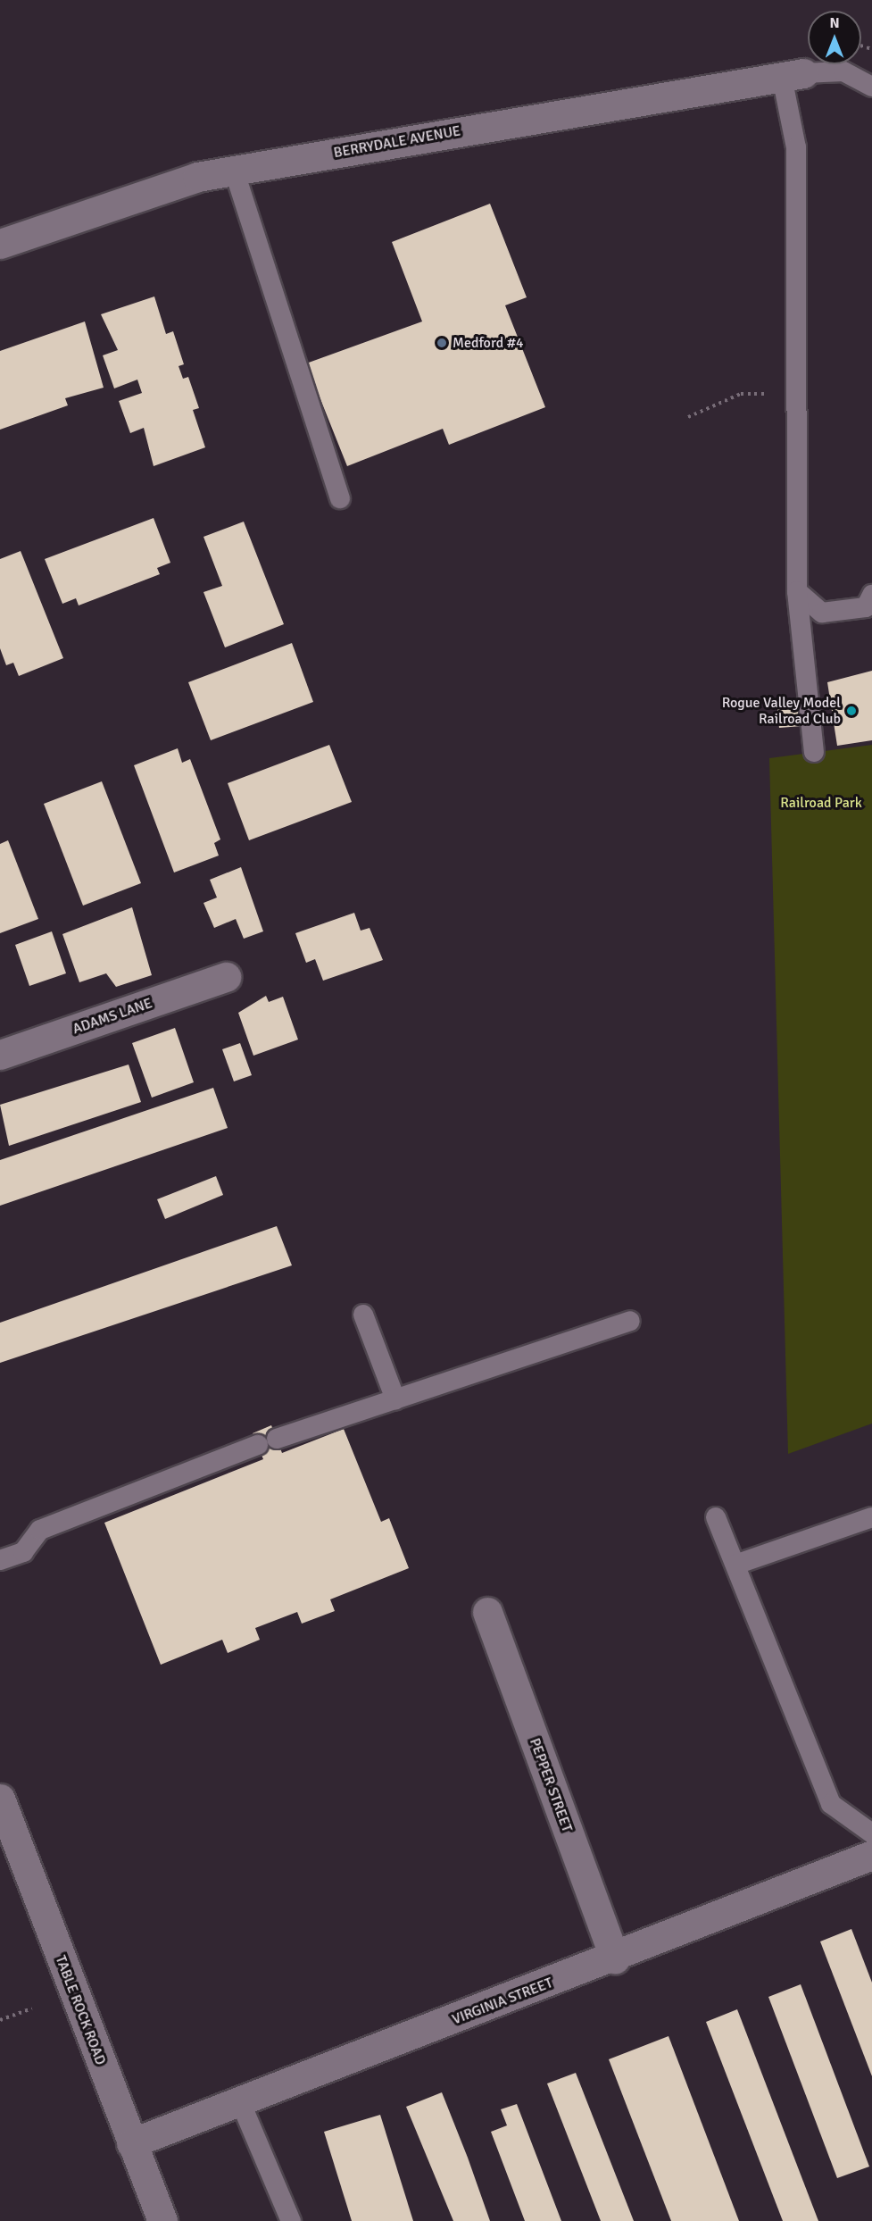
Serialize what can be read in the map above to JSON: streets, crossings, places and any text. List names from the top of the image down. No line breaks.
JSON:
{"streets":{"street":["BERRYDALE AVENUE","ADAMS LANE","PEPPER STREET","VIRGINIA STREET","TABLE ROCK ROAD"]},"crossings":[["PEPPER STREET","VIRGINIA STREET"],["VIRGINIA STREET","TABLE ROCK ROAD"]],"parks":["Railroad Park"],"places":["Medford #4","Rogue Valley Model Railroad Club"],"north":"top"}
